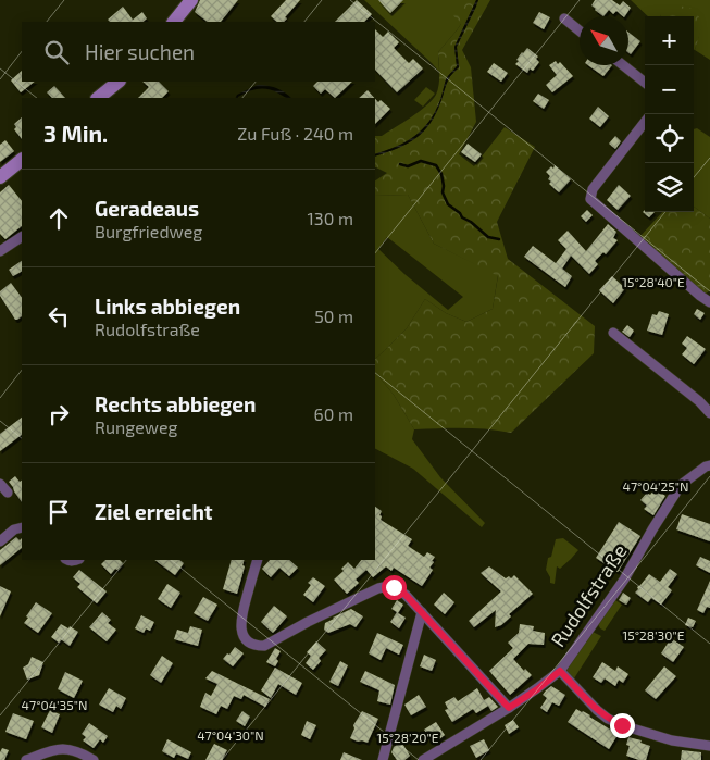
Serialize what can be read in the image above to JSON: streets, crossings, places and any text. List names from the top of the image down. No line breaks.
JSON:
{"streets":{"street":["Rudolfstraße"]},"north":"top left","page":{"map_buttons":["+","−"],"search":"Hier suchen","heading":["3 Min.","Zu Fuß · 240 m"],"list":[["Geradeaus","Burgfriedweg","130 m"],["Links abbiegen","Rudolfstraße","50 m"],["Rechts abbiegen","Rungeweg","60 m"],"Ziel erreicht"]},"coordinates":["15°28'40\"E","47°04'25\"N","15°28'30\"E","47°04'35\"N","47°04'30\"N","15°28'20\"E"]}
